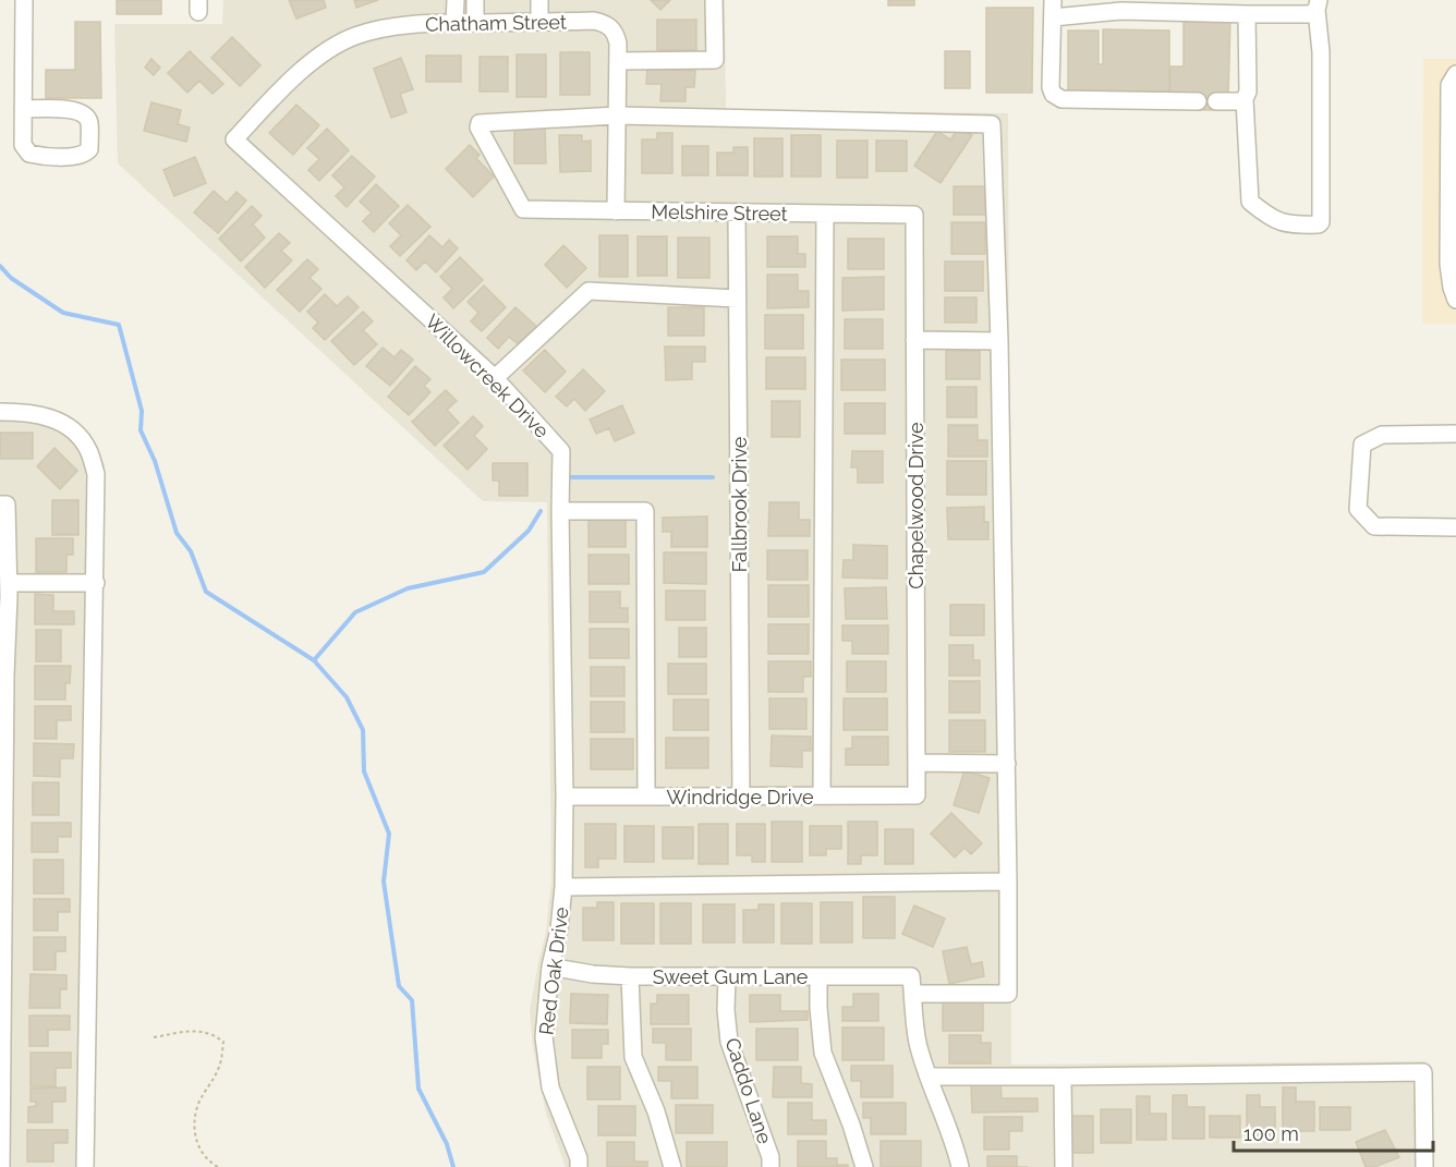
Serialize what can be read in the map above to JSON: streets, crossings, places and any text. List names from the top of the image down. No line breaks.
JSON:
{"streets":{"street":["Chatham Street","Melshire Street","Willowcreek Drive","Fallbrook Drive","Chapelwood Drive","Windridge Drive","Red Oak Drive","Sweet Gum Lane","Caddo Lane"]},"crossings":[["Chatham Street","Melshire Street"],["Chatham Street","Willowcreek Drive"],["Melshire Street","Fallbrook Drive"],["Melshire Street","Chapelwood Drive"],["Willowcreek Drive","Windridge Drive"],["Willowcreek Drive","Red Oak Drive"],["Fallbrook Drive","Windridge Drive"],["Chapelwood Drive","Windridge Drive"],["Red Oak Drive","Sweet Gum Lane"],["Sweet Gum Lane","Caddo Lane"]],"scale_bar":"100 m"}
